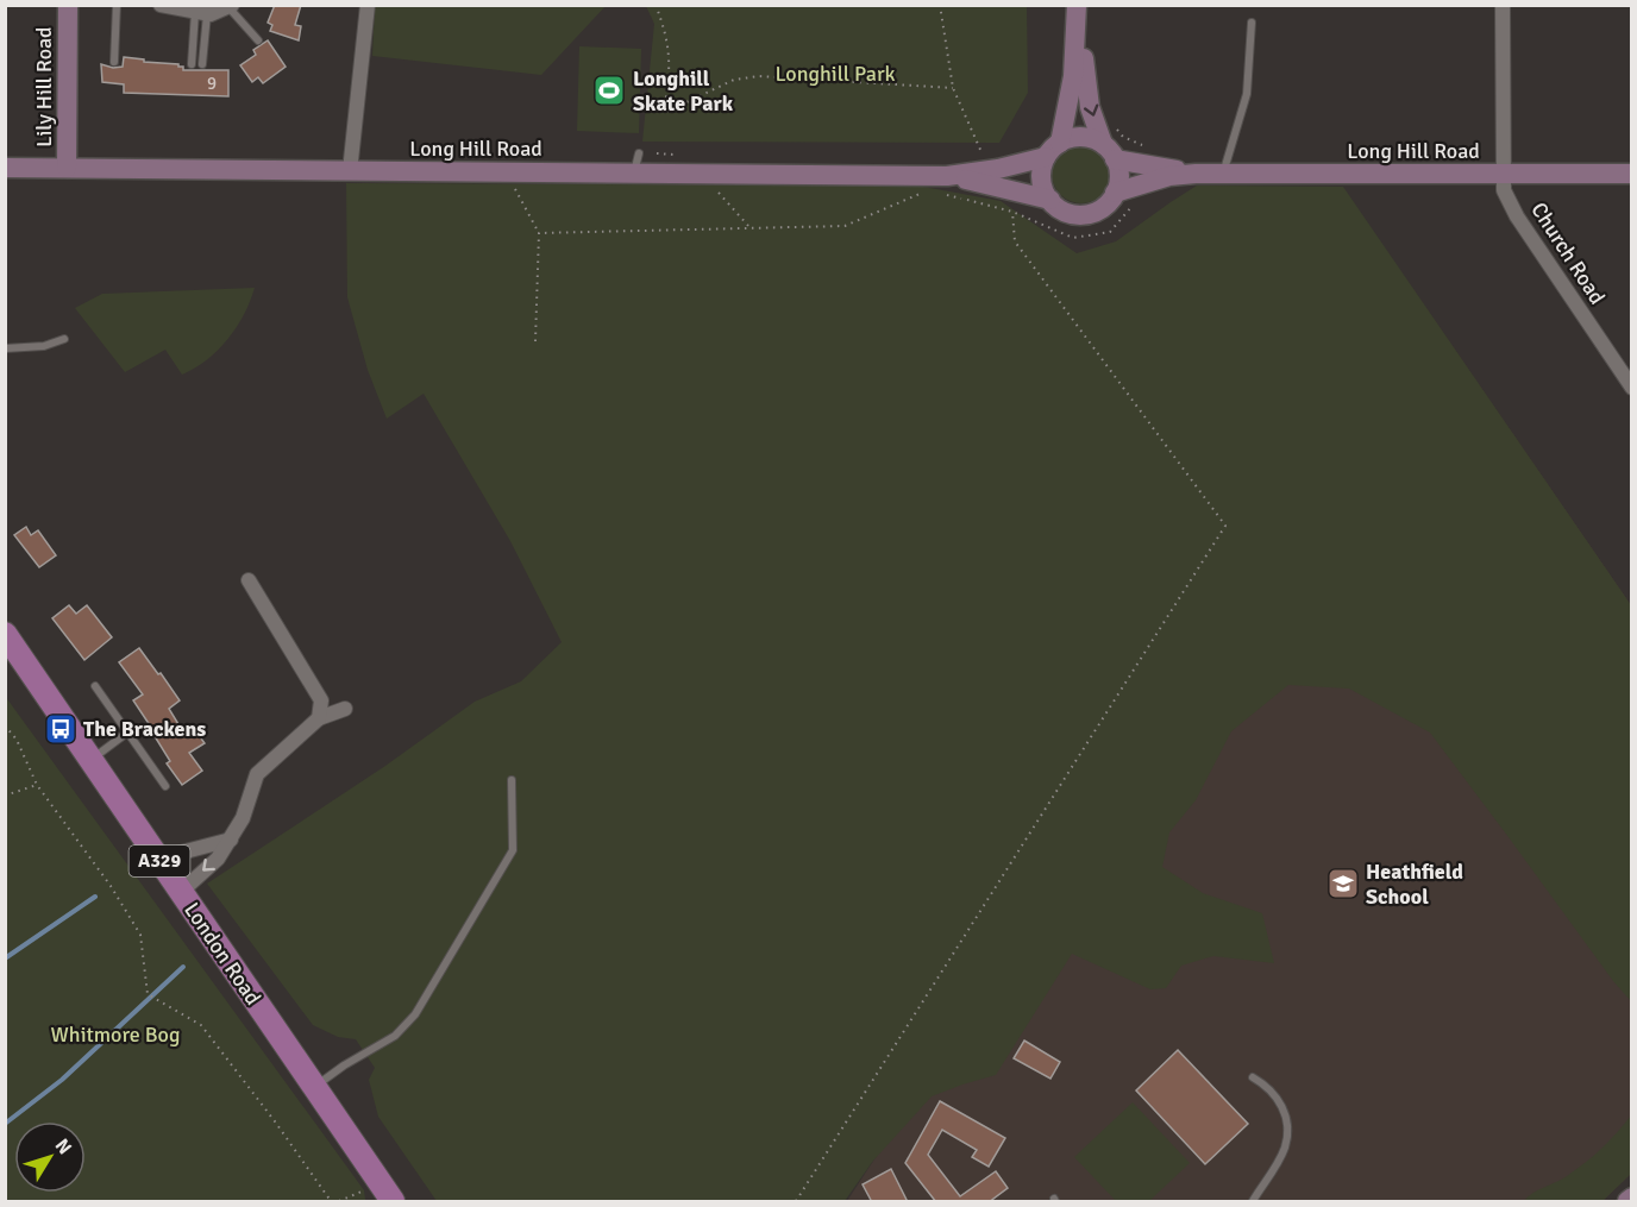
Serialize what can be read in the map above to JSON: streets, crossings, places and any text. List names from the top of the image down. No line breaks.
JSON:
{"streets":{"main road":["A329","London Road"],"street":["Lily Hill Road","Long Hill Road","Church Road"]},"crossings":[["Lily Hill Road","Long Hill Road"],["Long Hill Road","Church Road"]],"parks":["Longhill Park","Whitmore Bog"],"places":{"sports":["Longhill Skate Park"],"bus stop":["The Brackens"],"school or university":["Heathfield School"]},"house_numbers":["9"],"north":"top right"}
